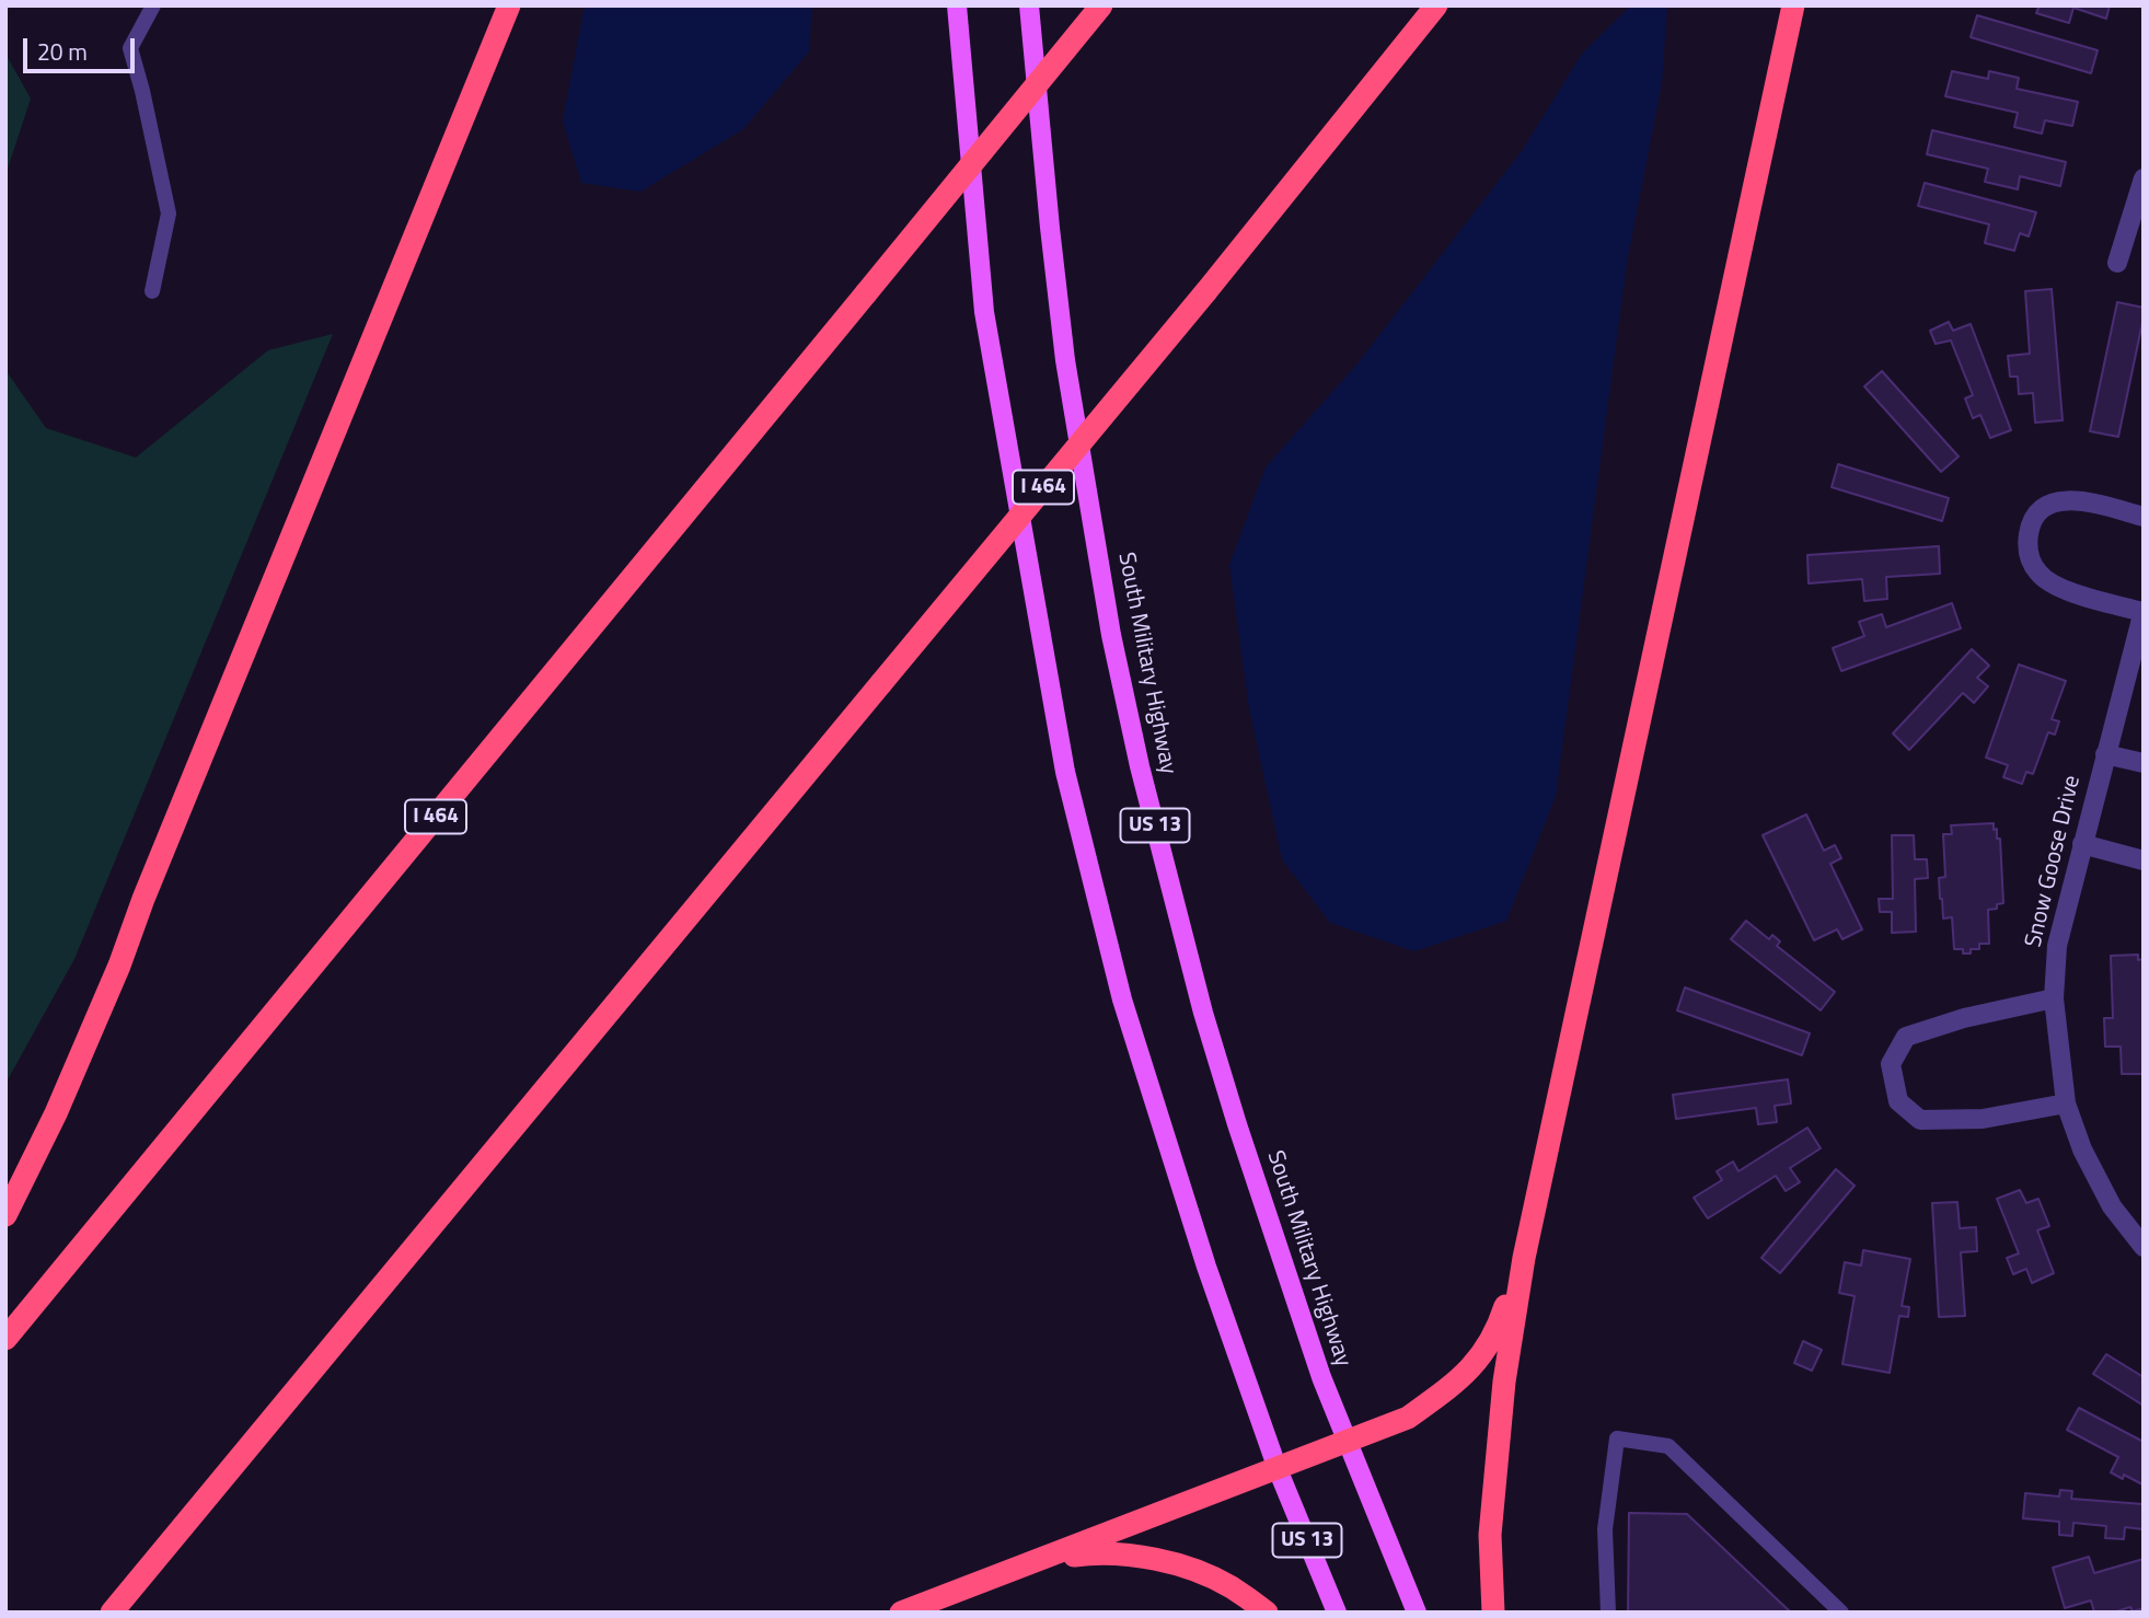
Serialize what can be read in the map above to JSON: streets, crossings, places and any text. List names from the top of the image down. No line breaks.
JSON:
{"streets":{"highway":["I 464"],"main road":["South Military Highway","US 13"],"street":["Snow Goose Drive"]},"scale_bar":"20 m"}
